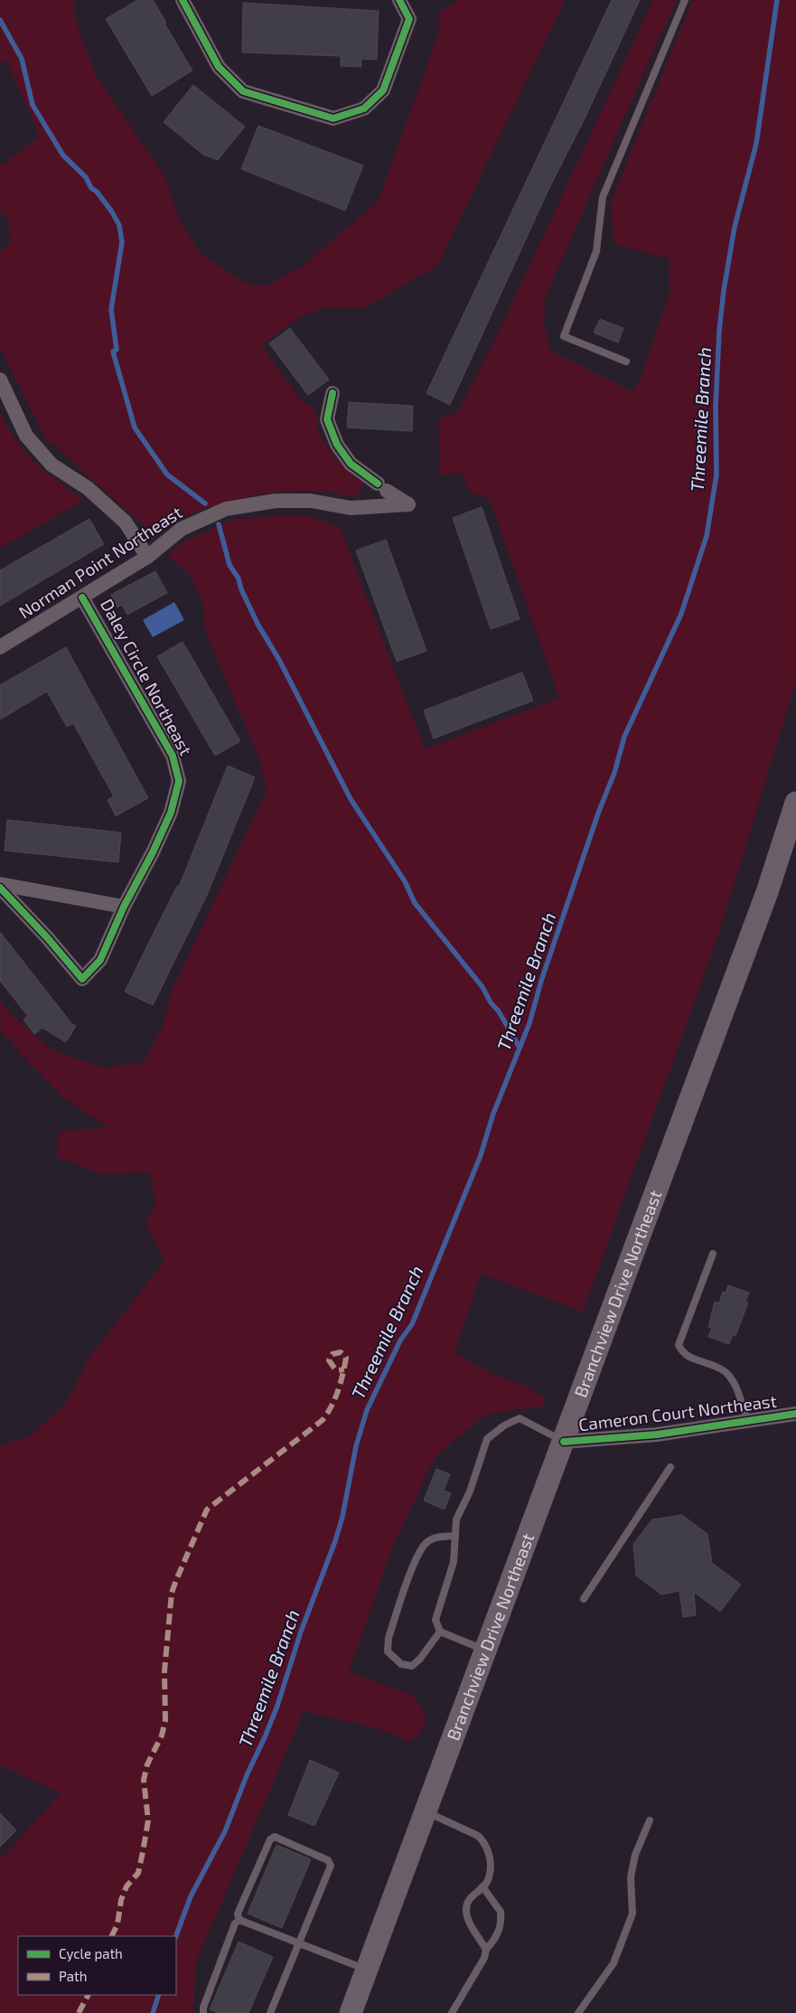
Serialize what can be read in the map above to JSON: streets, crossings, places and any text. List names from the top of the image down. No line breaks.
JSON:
{"streets":{"main road":["Branchview Drive Northeast"],"street":["Norman Point Northeast","Daley Circle Northeast","Cameron Court Northeast"]},"crossings":[["Norman Point Northeast","Daley Circle Northeast"],["Branchview Drive Northeast","Cameron Court Northeast"]],"water":["Threemile Branch"],"legend":["Cycle path","Path"]}
